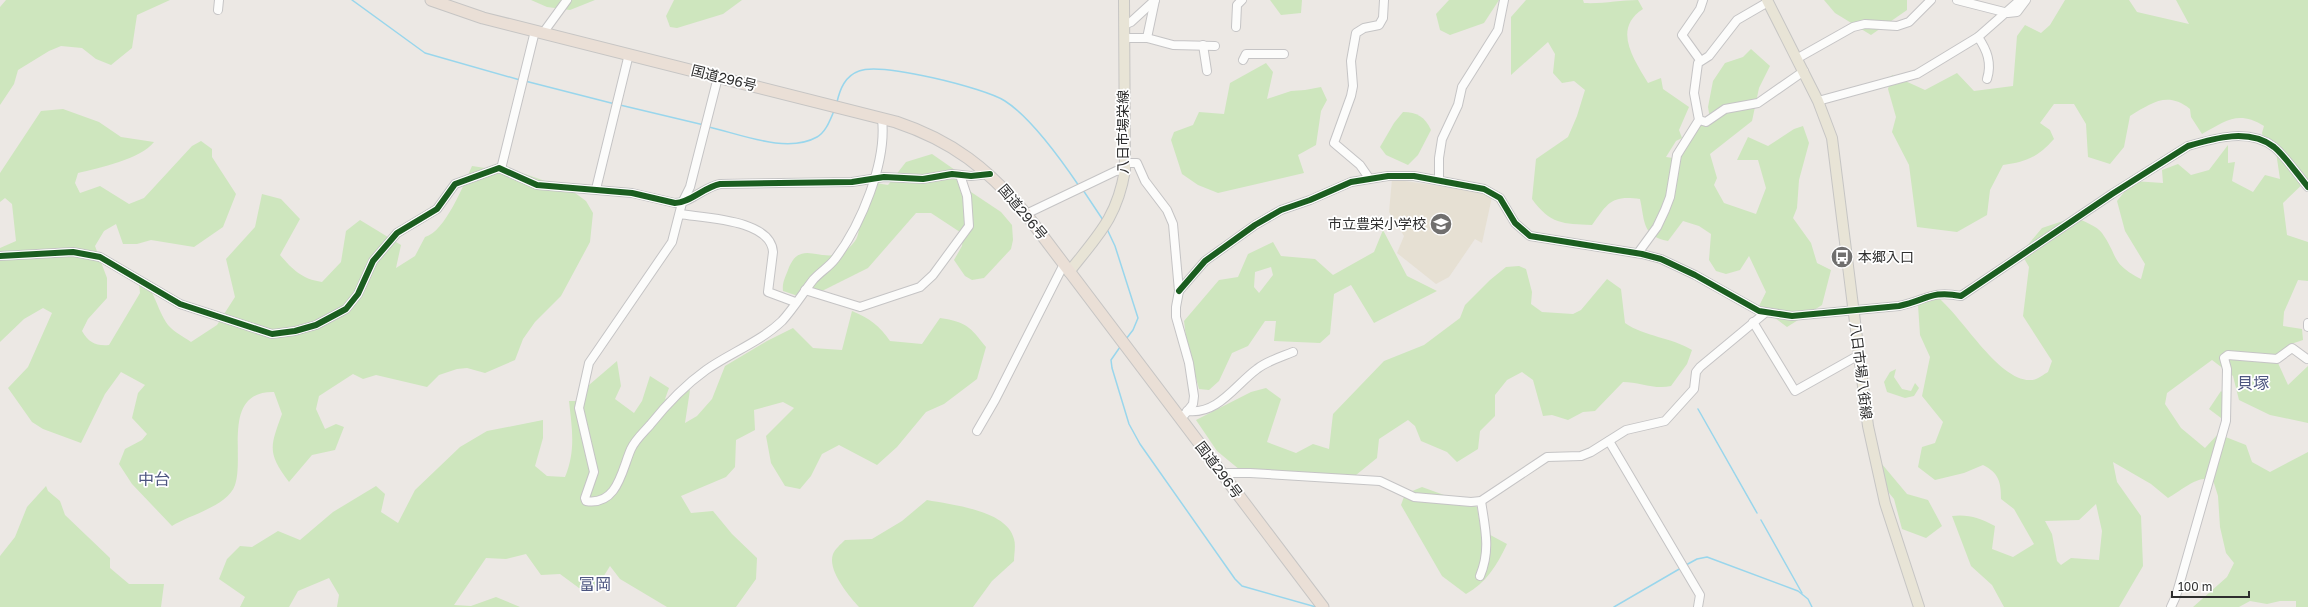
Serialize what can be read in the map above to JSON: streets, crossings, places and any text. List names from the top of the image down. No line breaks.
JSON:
{"streets":{"highway":["国道296号"],"main road":["八日市場栄線","八日市場八街線"]},"crossings":[["国道296号","八日市場栄線"]],"districts":["貝塚","中台","富岡"],"places":{"school or university":["市立豊栄小学校"],"bus stop":["本郷入口"]},"scale_bar":"100 m"}
